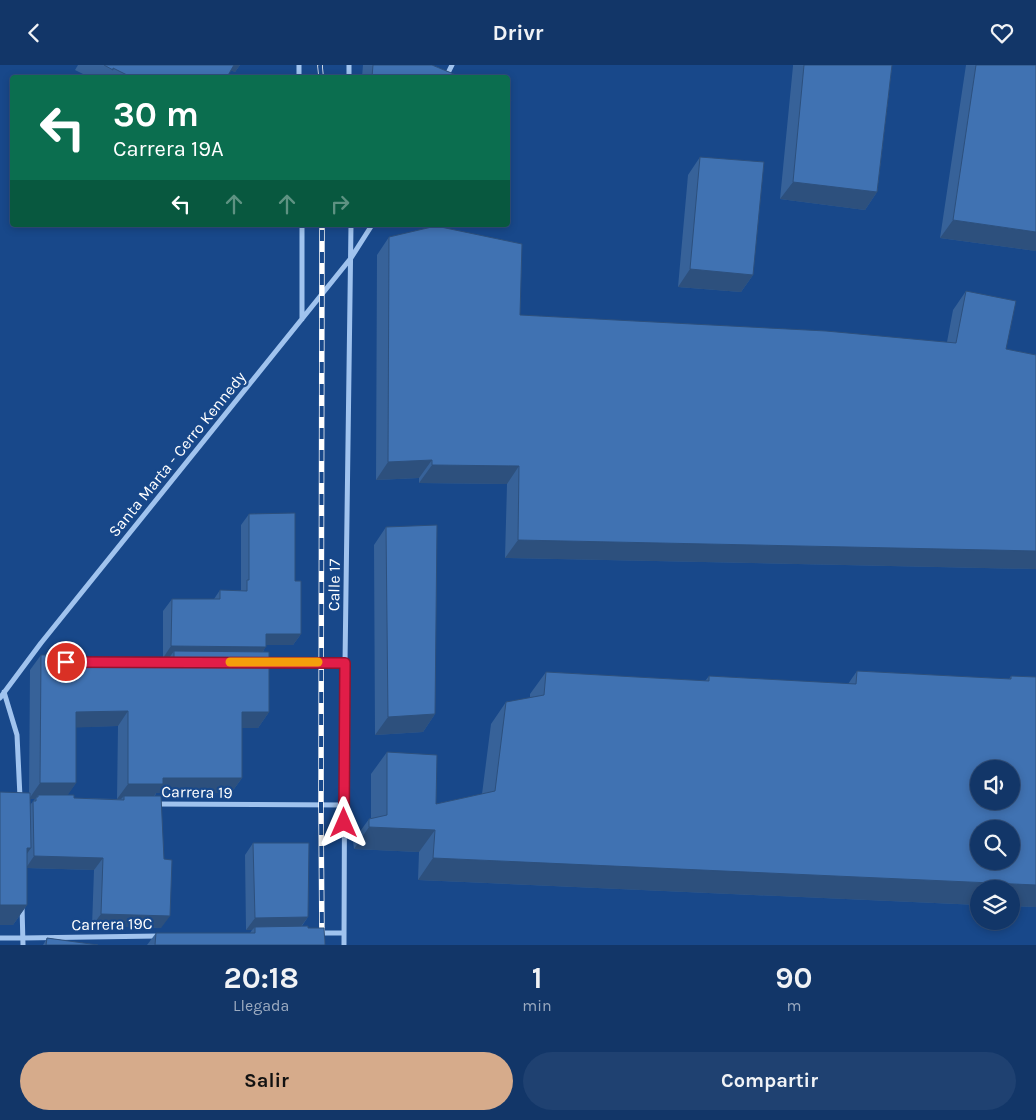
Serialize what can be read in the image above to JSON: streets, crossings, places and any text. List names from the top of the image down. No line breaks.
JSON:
{"streets":{"street":["Santa Marta - Cerro Kennedy","Calle 17","Carrera 19","Carrera 19C"]},"crossings":[["Santa Marta - Cerro Kennedy","Calle 17"],["Calle 17","Carrera 19"]],"page":{"header":"Drivr","turn":["30 m","Carrera 19A"],"eta":["20:18","Llegada","1","min","90","m"],"buttons":["Salir","Compartir"]}}
